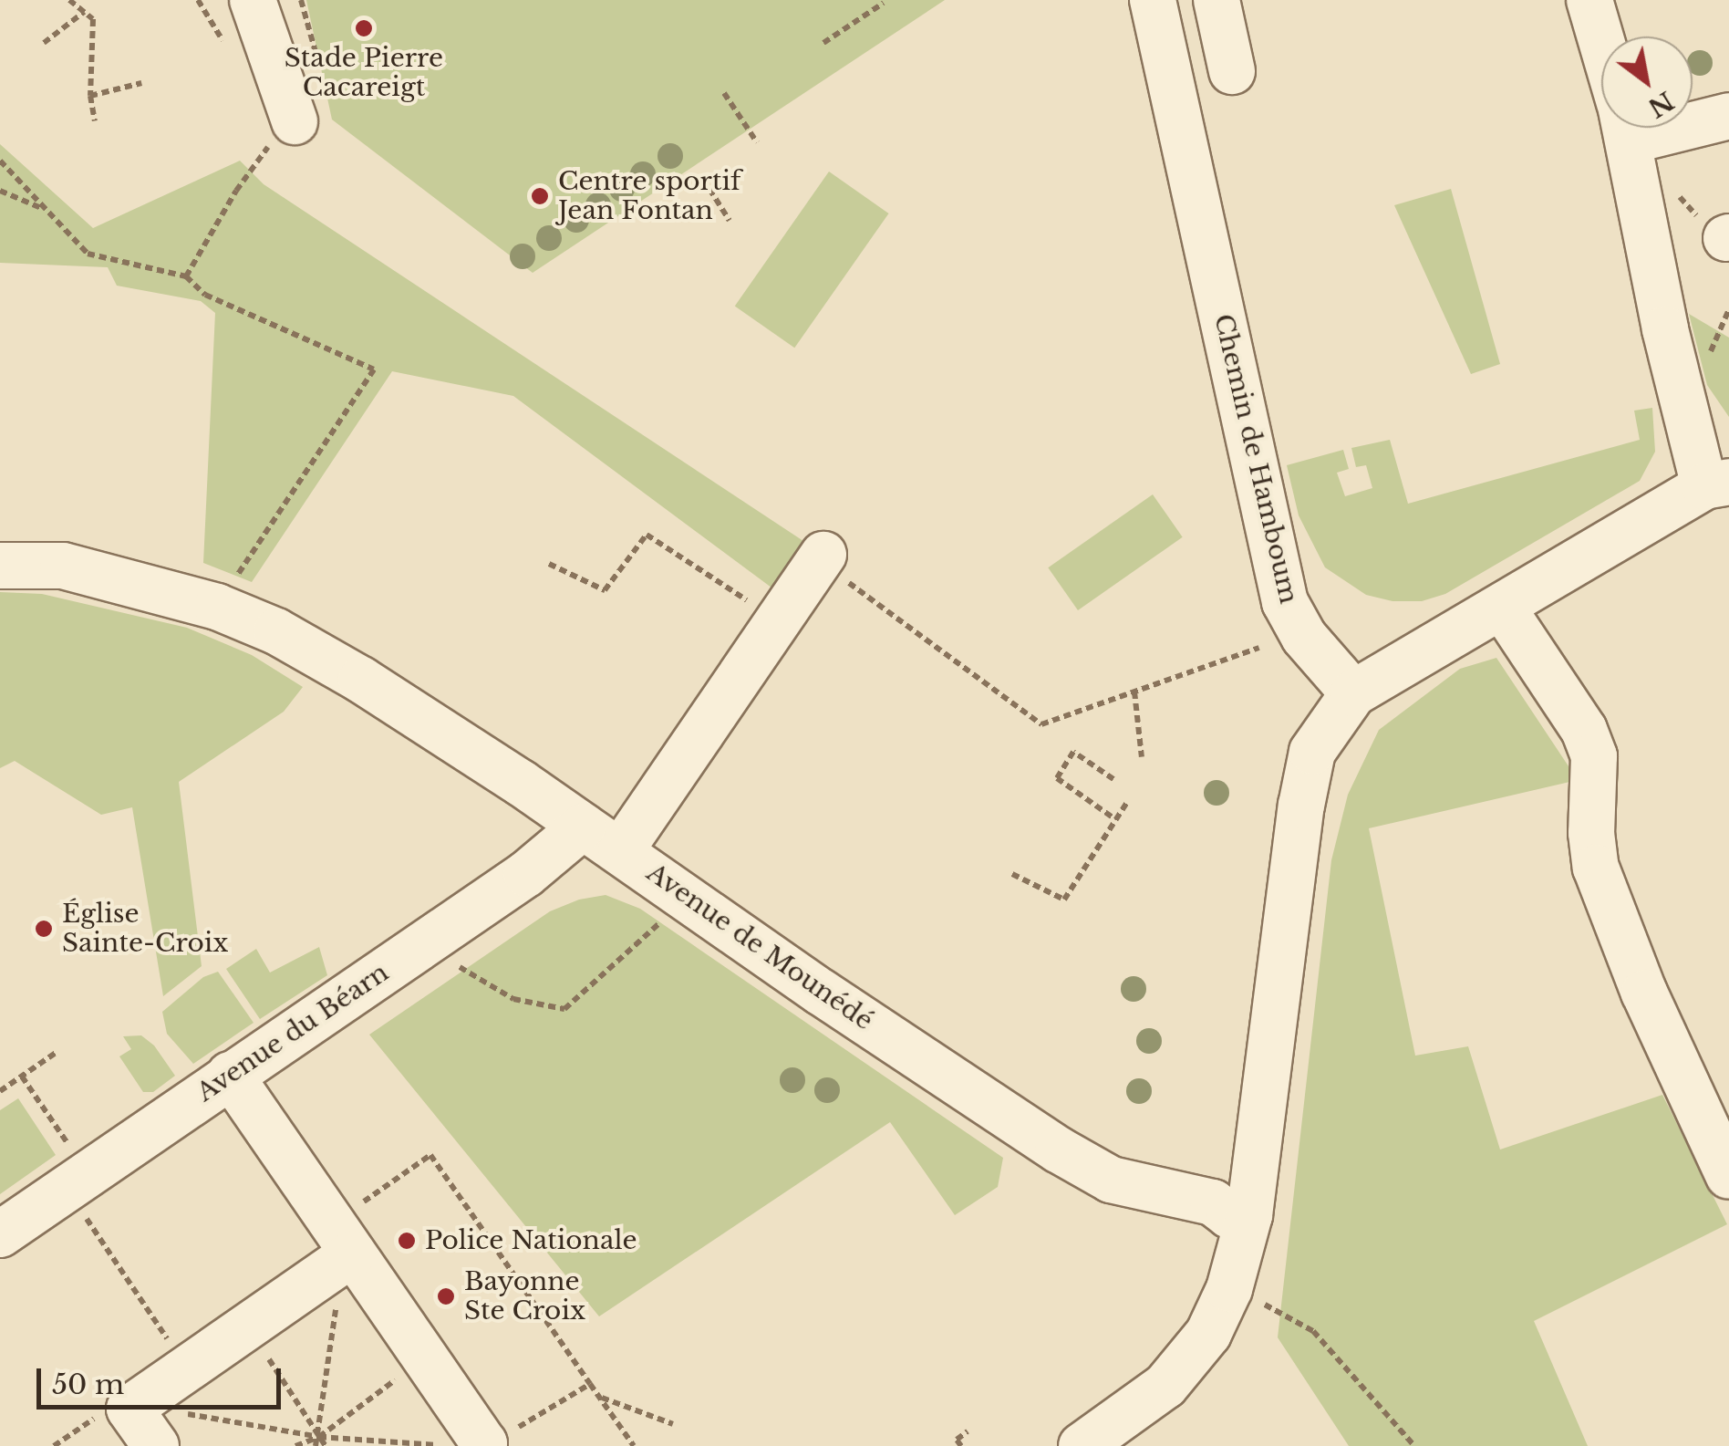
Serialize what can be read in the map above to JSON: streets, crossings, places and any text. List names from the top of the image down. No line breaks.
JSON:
{"streets":{"street":["Chemin de Hamboum","Avenue de Mounédé","Avenue du Béarn"]},"crossings":[["Avenue de Mounédé","Avenue du Béarn"]],"places":["Stade Pierre Cacareigt","Centre sportif Jean Fontan","Église Sainte-Croix","Police Nationale","Bayonne Ste Croix"],"scale_bar":"50 m","north":"bottom right"}
